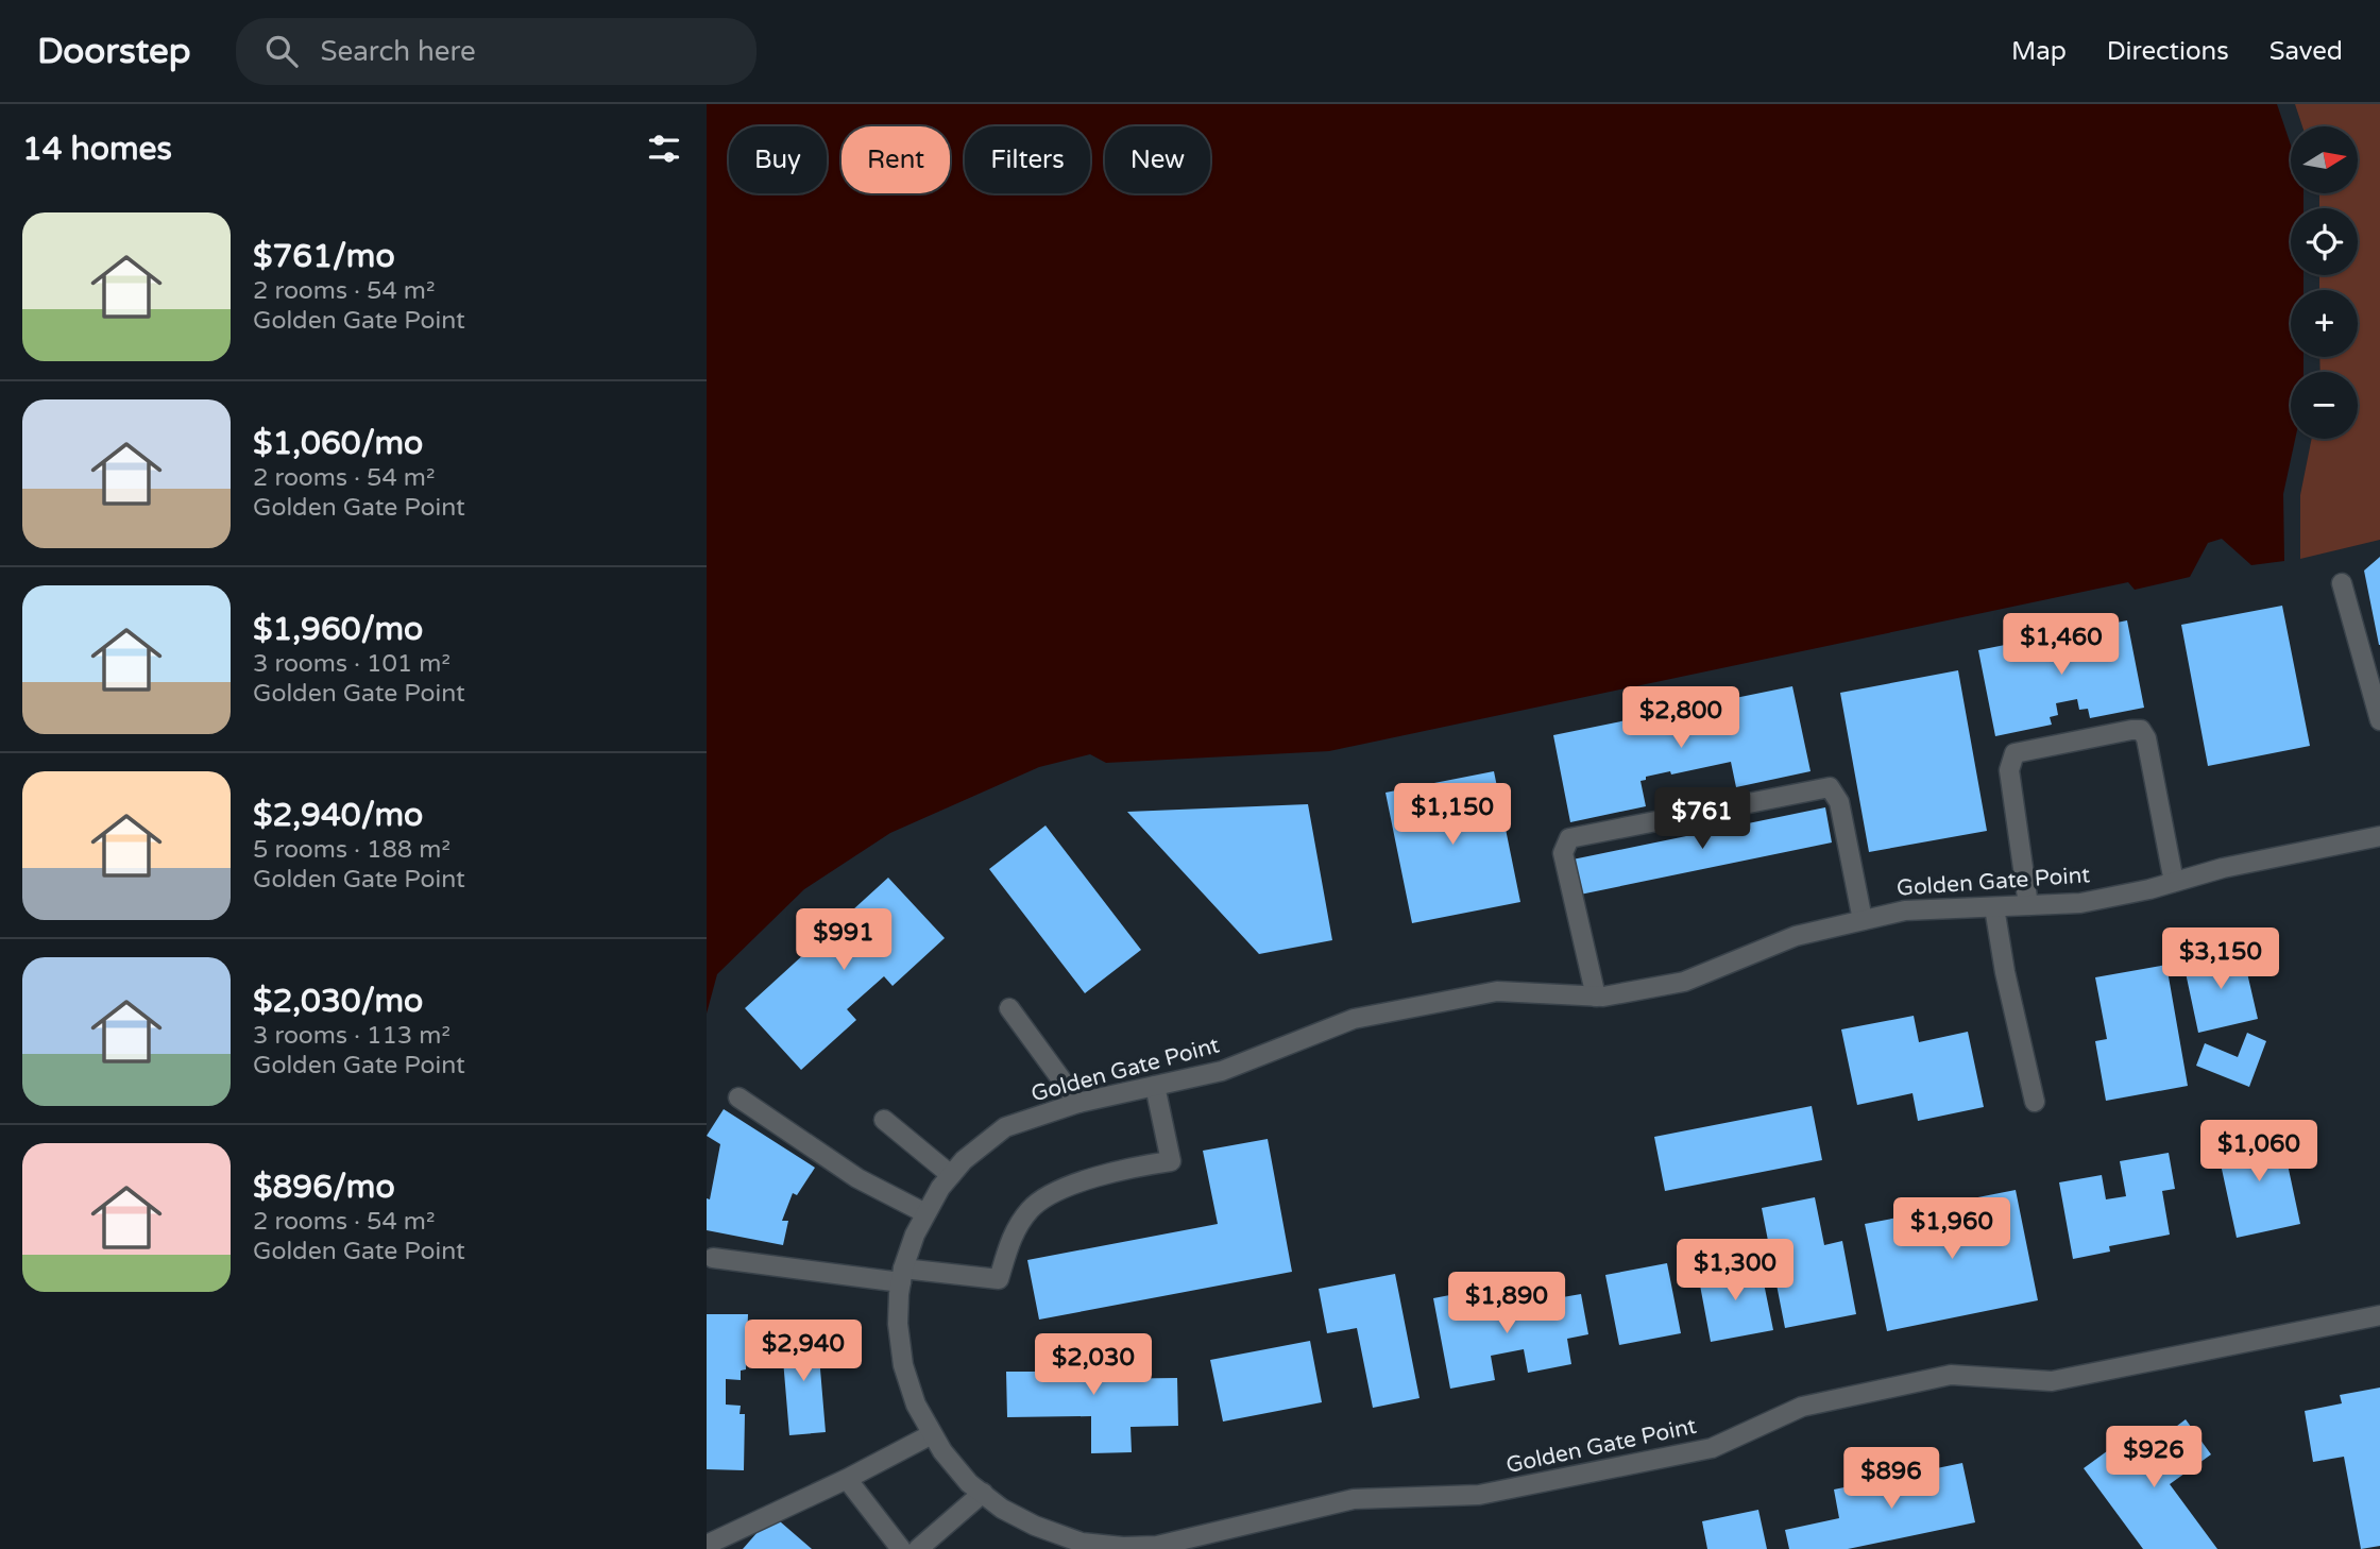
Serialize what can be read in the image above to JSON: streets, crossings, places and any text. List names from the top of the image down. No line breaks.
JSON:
{"streets":{"street":["Golden Gate Point"]},"north":"right","page":{"header":"Doorstep","search":"Search here","nav":["Map","Directions","Saved"],"heading":"14 homes","map_buttons":["+","−"],"chip":["Buy","Rent","Filters","New"],"list":[{"name":"$761/mo","note":"2 rooms · 54 m² · Golden Gate Point"},{"name":"$1,060/mo","note":"2 rooms · 54 m² · Golden Gate Point"},{"name":"$1,960/mo","note":"3 rooms · 101 m² · Golden Gate Point"},{"name":"$2,940/mo","note":"5 rooms · 188 m² · Golden Gate Point"},{"name":"$2,030/mo","note":"3 rooms · 113 m² · Golden Gate Point"},{"name":"$896/mo","note":"2 rooms · 54 m² · Golden Gate Point"}],"price":["$1,460","$2,800","$1,150","$761","$991","$3,150","$1,060","$1,960","$1,300","$1,890","$2,940","$2,030","$926","$896"]}}
